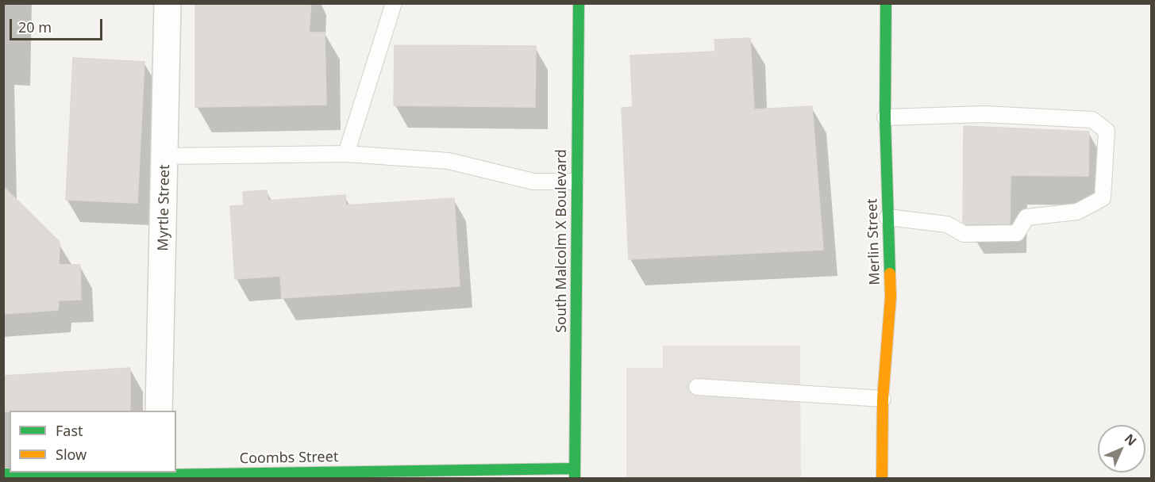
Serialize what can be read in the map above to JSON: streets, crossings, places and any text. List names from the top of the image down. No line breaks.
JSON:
{"streets":{"street":["Myrtle Street","South Malcolm X Boulevard","Merlin Street","Coombs Street"]},"crossings":[["South Malcolm X Boulevard","Coombs Street"]],"legend":["Fast","Slow"],"scale_bar":"20 m","north":"top right"}
